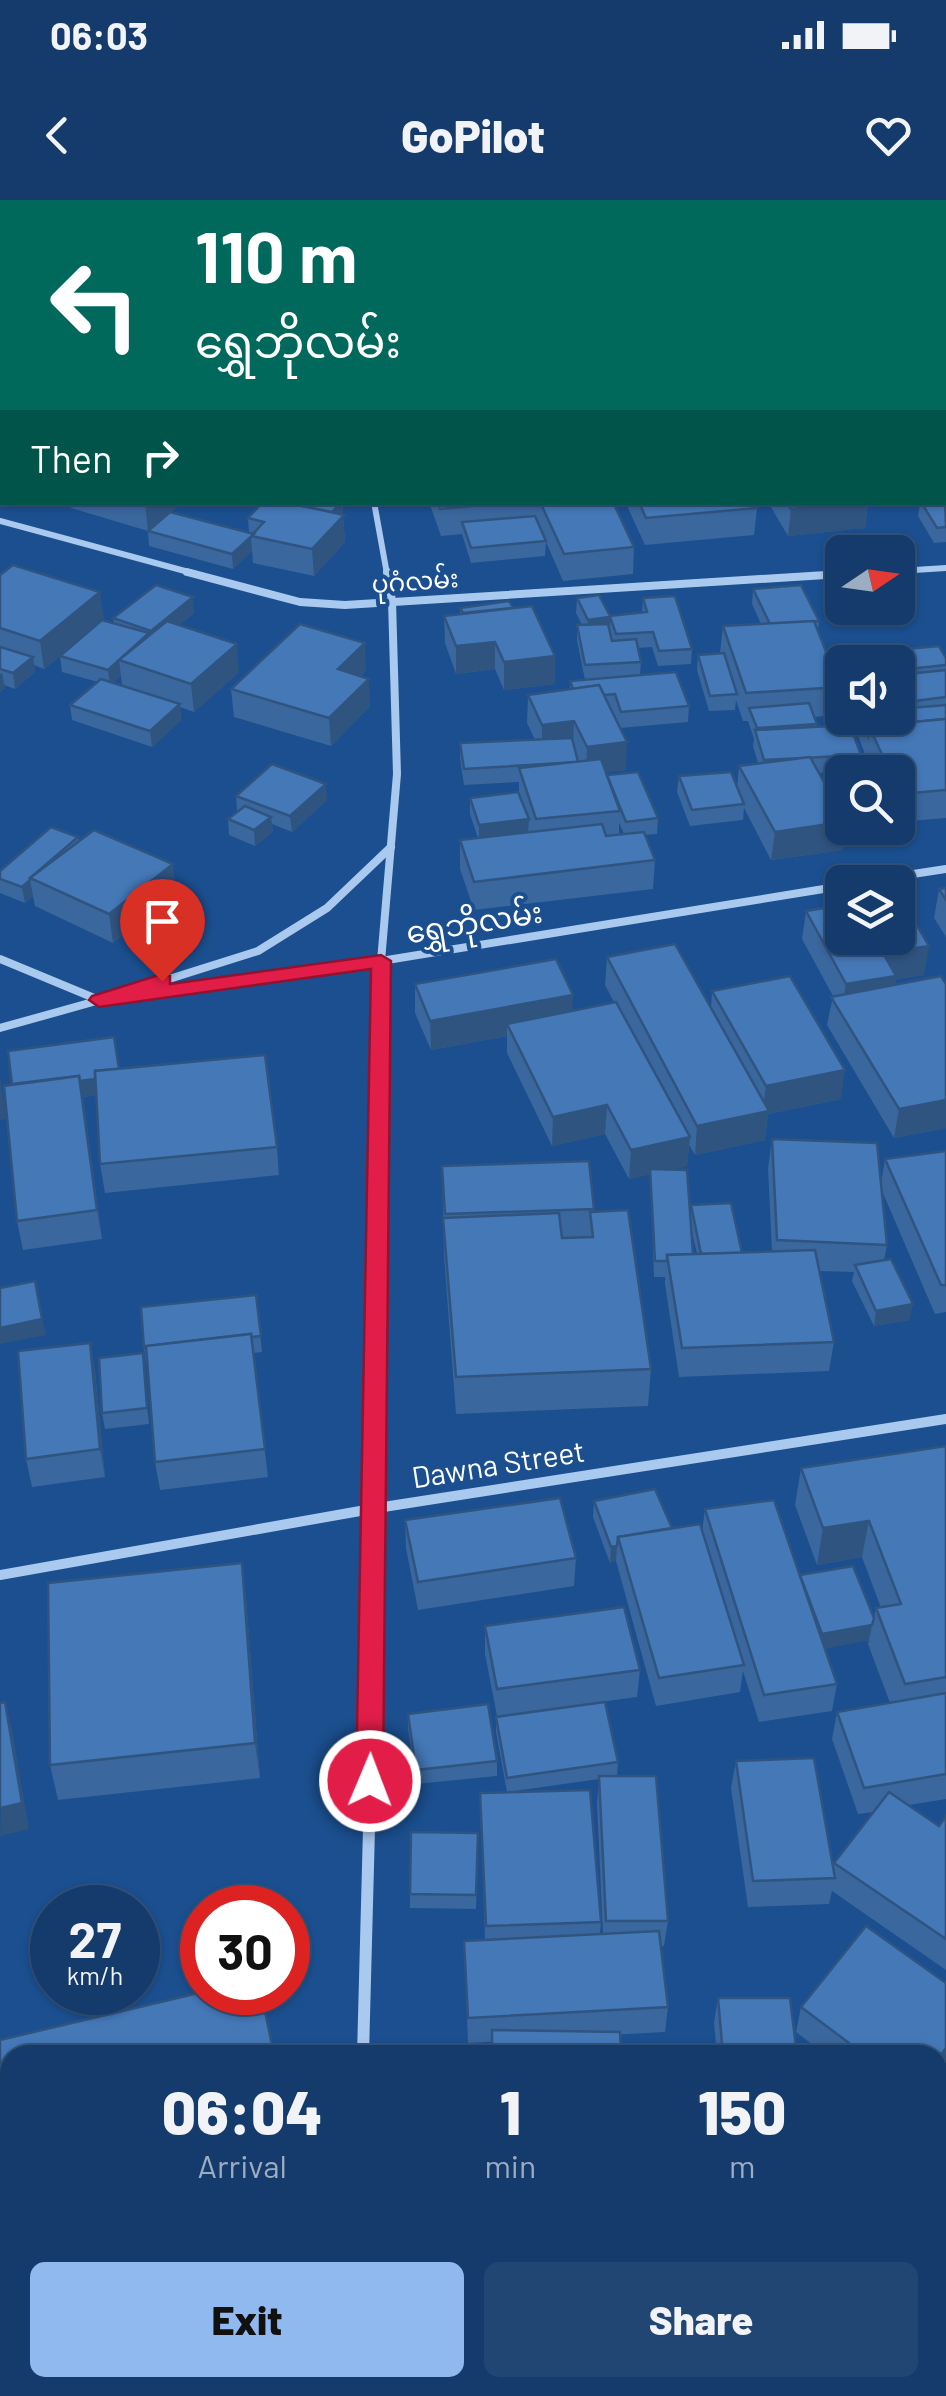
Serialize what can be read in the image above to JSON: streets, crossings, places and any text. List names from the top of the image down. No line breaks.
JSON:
{"streets":{"street":["ပုဂံလမ်း","ရွှေဘိုလမ်း","Dawna Street"]},"north":"right","page":{"status":"06:03","header":"GoPilot","turn":["110 m","ရွှေဘိုလမ်း"],"then":"Then","speed":"27 km/h","limit":"30","eta":["06:04","Arrival","1","min","150","m"],"buttons":["Exit","Share"]}}
